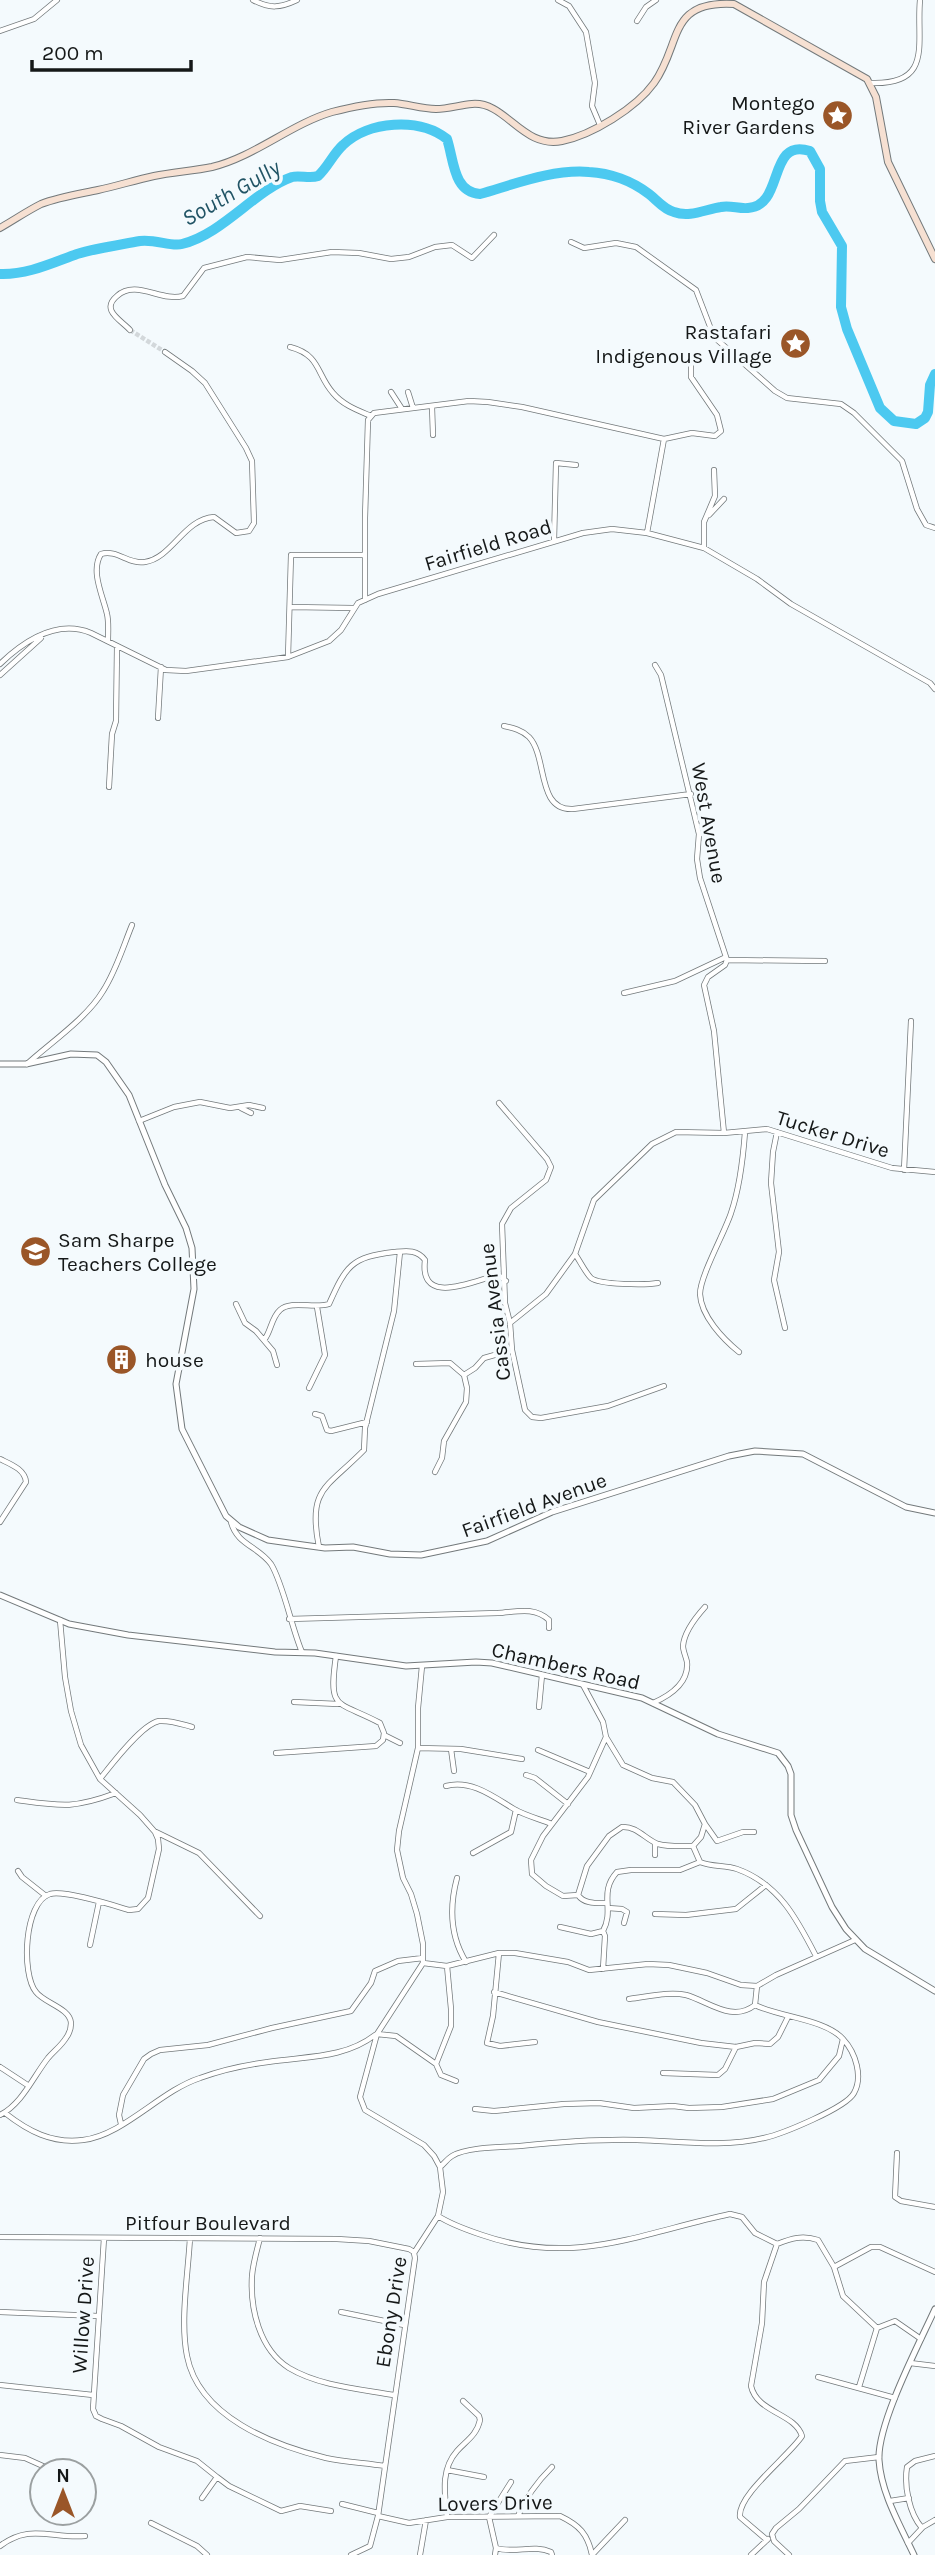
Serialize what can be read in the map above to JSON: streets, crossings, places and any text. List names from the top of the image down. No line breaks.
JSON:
{"streets":{"street":["Fairfield Road","West Avenue","Tucker Drive","Cassia Avenue","Fairfield Avenue","Chambers Road","Pitfour Boulevard","Ebony Drive","Willow Drive","Lovers Drive"]},"crossings":[["Tucker Drive","Cassia Avenue"],["Pitfour Boulevard","Ebony Drive"],["Pitfour Boulevard","Willow Drive"],["Ebony Drive","Lovers Drive"]],"water":["South Gully"],"places":{"place":["Montego River Gardens","Rastafari Indigenous Village"],"school or university":["Sam Sharpe Teachers College"],"building":["house"]},"scale_bar":"200 m","north":"top"}
